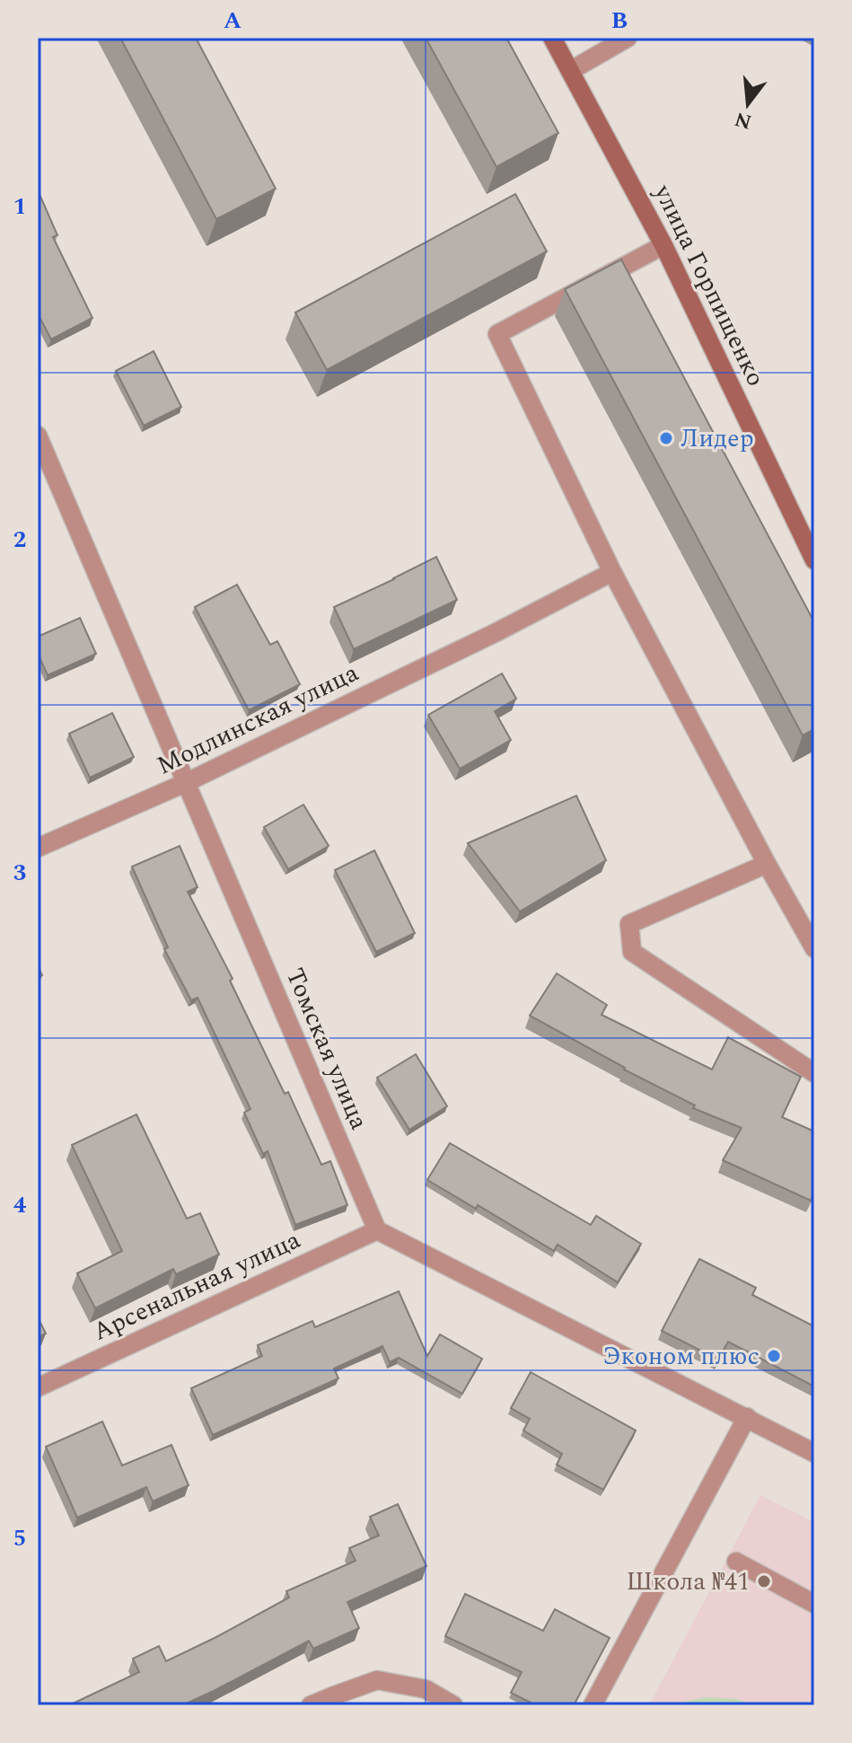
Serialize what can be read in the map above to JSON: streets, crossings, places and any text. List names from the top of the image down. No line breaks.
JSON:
{"streets":{"main road":["улица Горпищенко"],"street":["Модлинская улица","Томская улица","Арсенальная улица"]},"crossings":[["Модлинская улица","Томская улица"],["Томская улица","Арсенальная улица"]],"places":["Лидер","Эконом плюс","Школа №41"],"north":"bottom","grid":{"columns":["A","B"],"rows":["1","2","3","4","5"]}}
